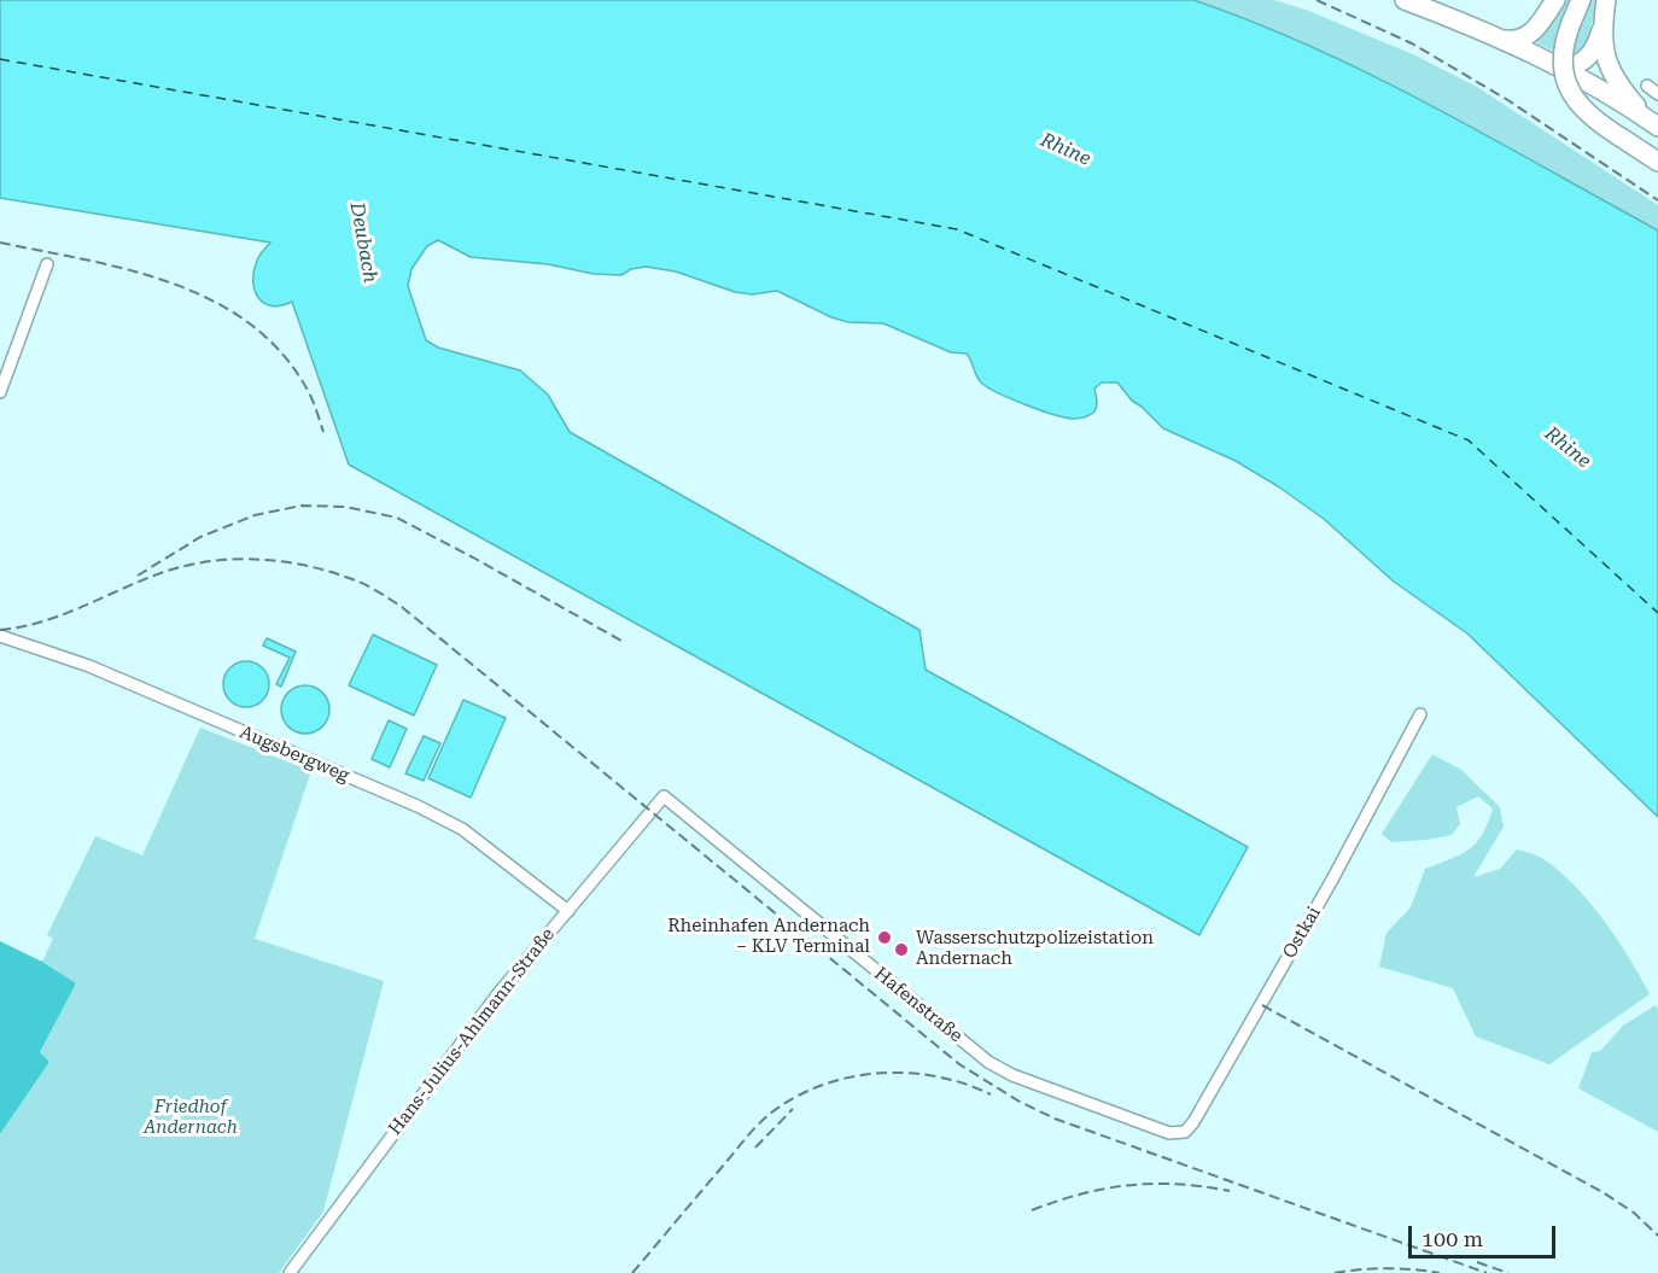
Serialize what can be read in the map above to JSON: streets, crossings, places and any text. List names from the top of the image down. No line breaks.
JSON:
{"streets":{"street":["Augsbergweg","Ostkai","Hafenstraße","Hans-Julius-Ahlmann-Straße"]},"crossings":[["Augsbergweg","Hans-Julius-Ahlmann-Straße"],["Ostkai","Hafenstraße"],["Hafenstraße","Hans-Julius-Ahlmann-Straße"]],"water":["Rhine","Deubach"],"parks":["Friedhof Andernach"],"places":["Rheinhafen Andernach – KLV Terminal","Wasserschutzpolizeistation Andernach"],"scale_bar":"100 m"}
